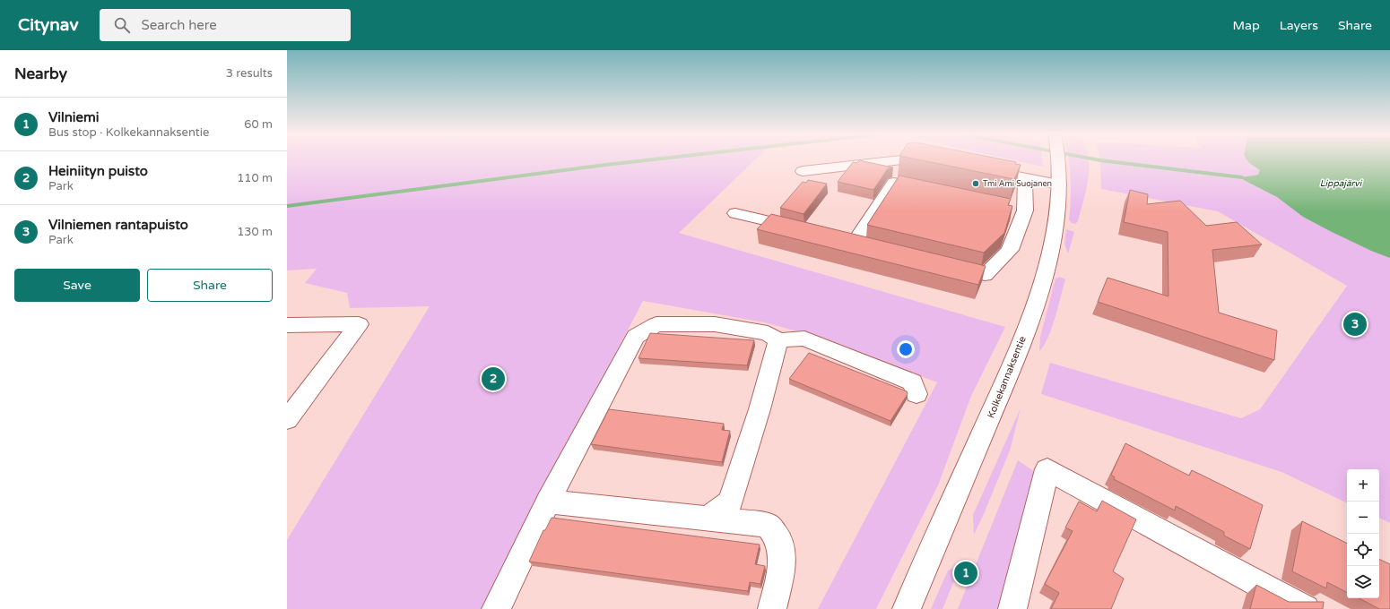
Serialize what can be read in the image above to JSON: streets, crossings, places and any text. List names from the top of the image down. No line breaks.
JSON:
{"streets":{"main road":["Kolkekannaksentie"]},"water":["Lippajärvi"],"places":["Tmi Ami Suojanen"],"page":{"header":"Citynav","search":"Search here","nav":["Map","Layers","Share"],"heading":["Nearby","3 results"],"list":[{"mark":"1","name":"Vilniemi","note":"Bus stop · Kolkekannaksentie","value":"60 m"},{"mark":"2","name":"Heiniityn puisto","note":"Park","value":"110 m"},{"mark":"3","name":"Vilniemen rantapuisto","note":"Park","value":"130 m"}],"buttons":["Save","Share"],"pins":["3","2","1"],"map_buttons":["+","−"]}}
